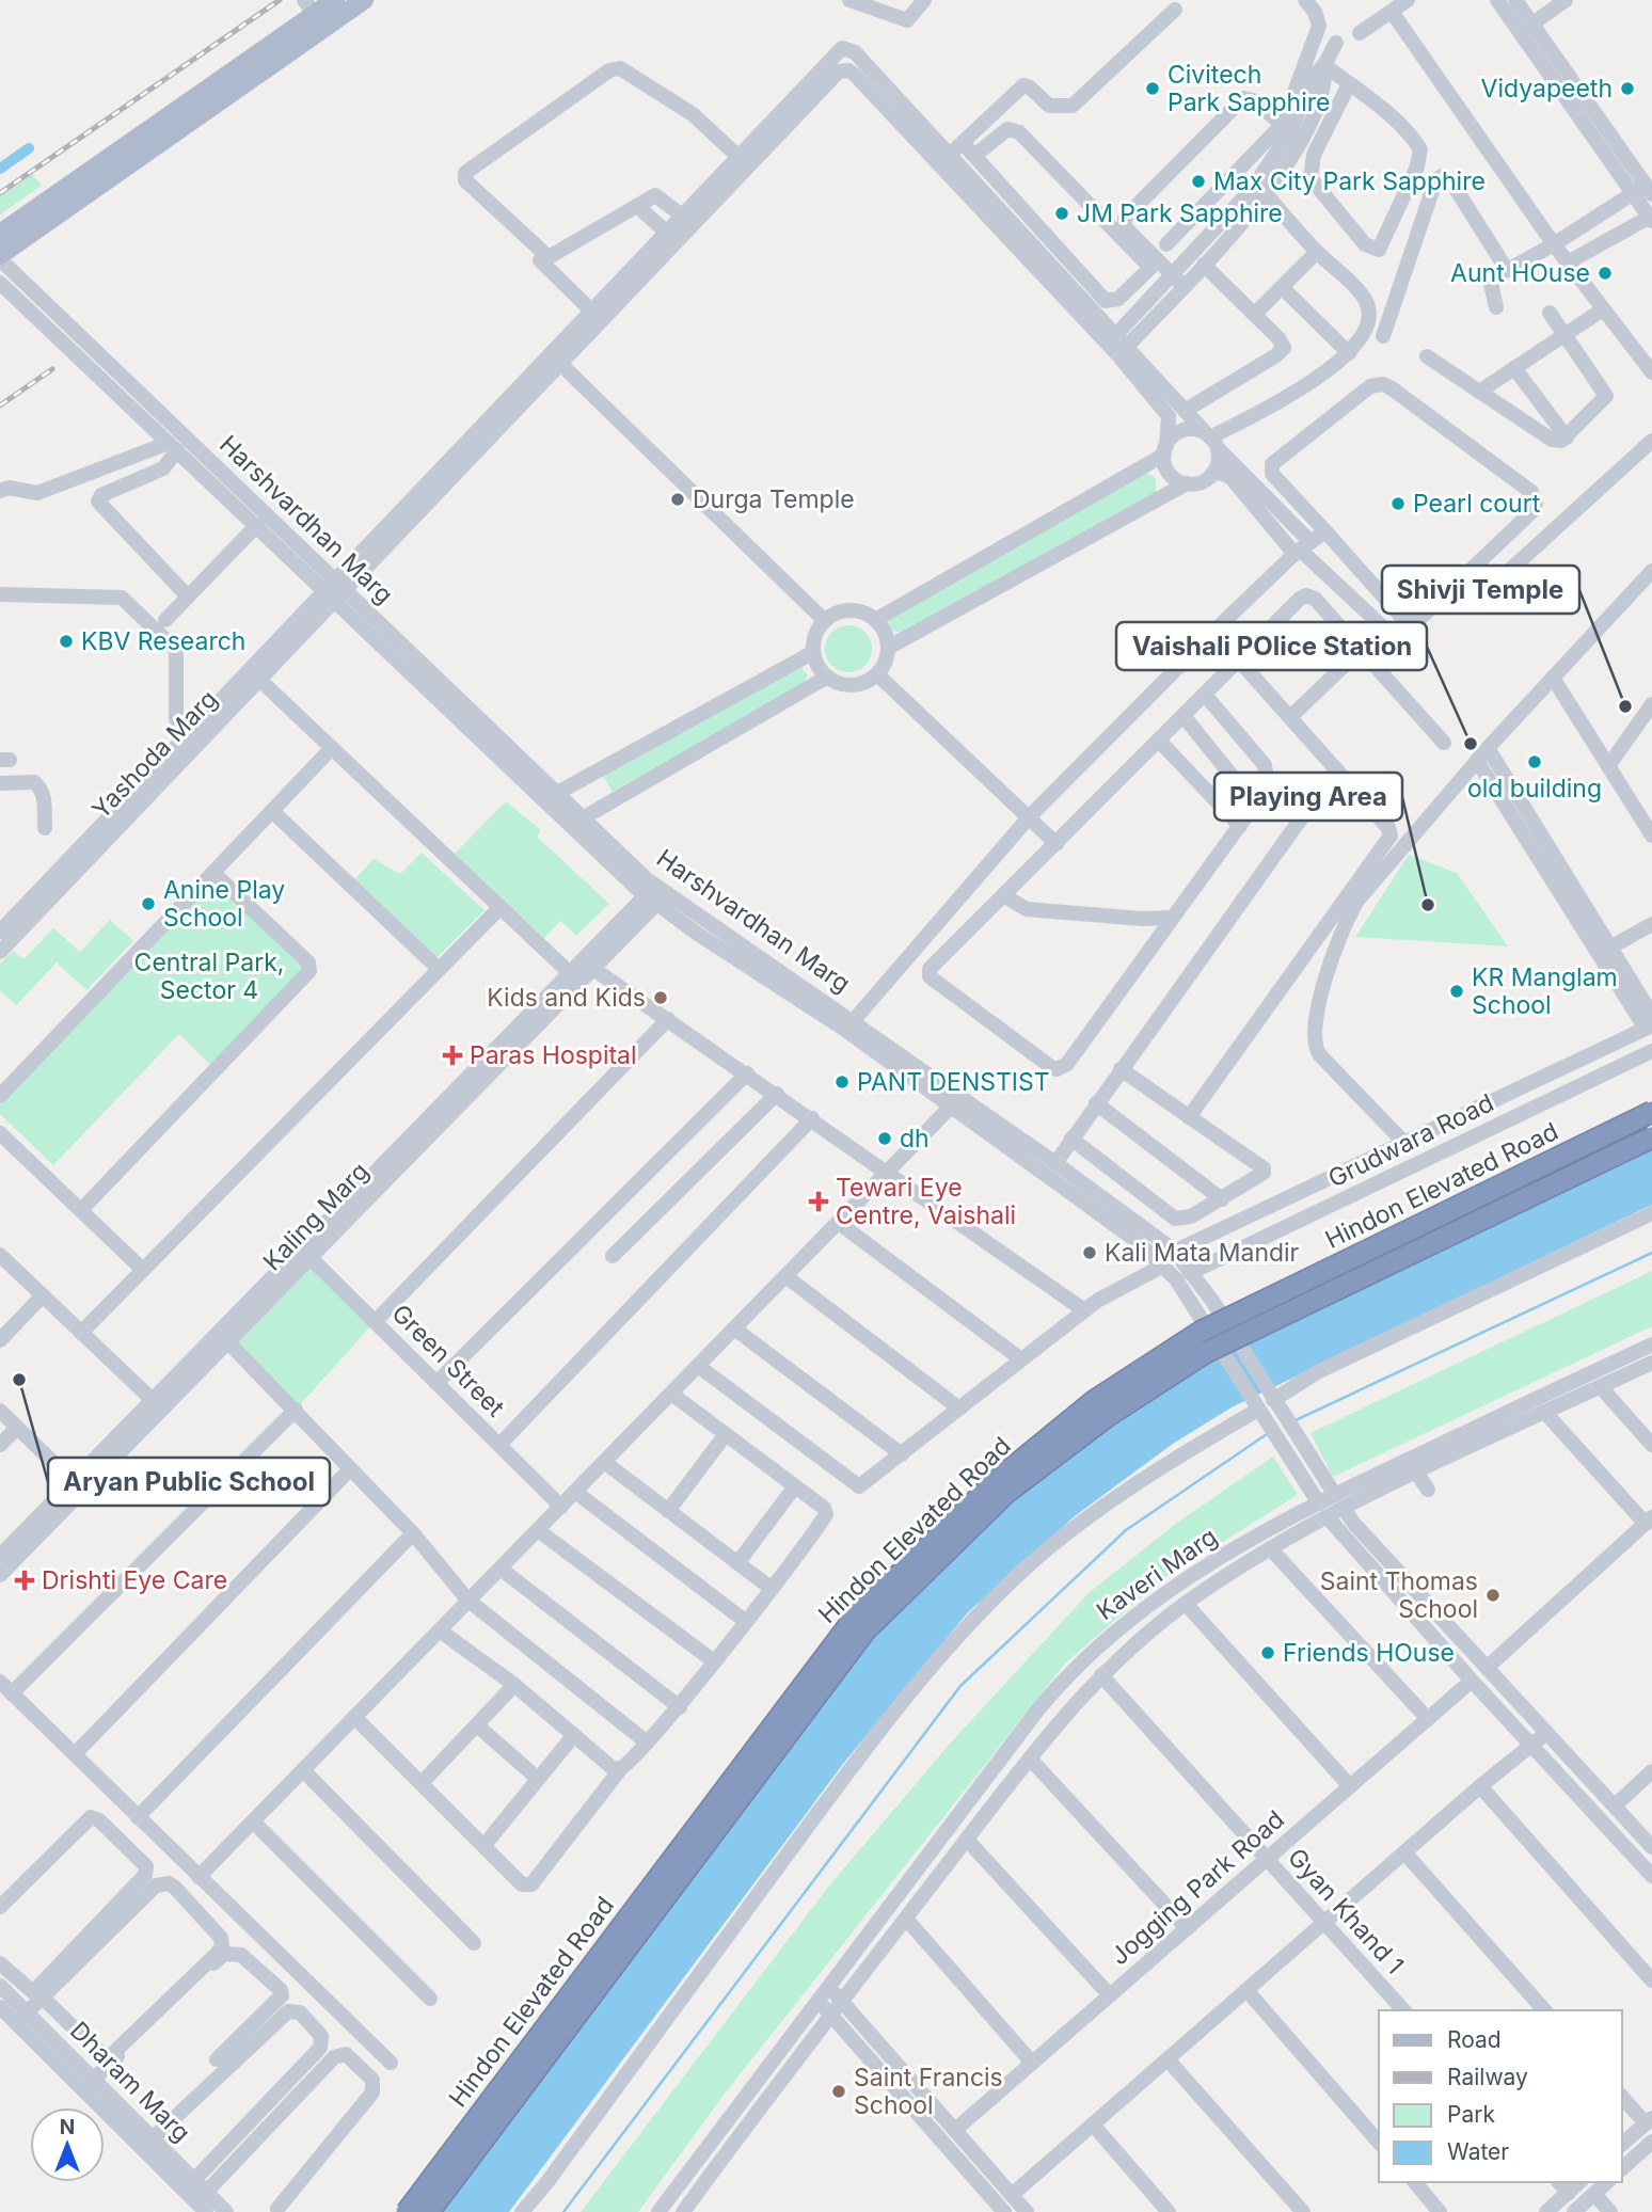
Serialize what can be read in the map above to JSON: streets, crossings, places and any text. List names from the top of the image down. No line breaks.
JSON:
{"streets":{"highway":["Hindon Elevated Road"],"street":["Harshvardhan Marg","Yashoda Marg","Grudwara Road","Kaling Marg","Green Street","Kaveri Marg","Jogging Park Road","Gyan Khand 1","Dharam Marg"]},"crossings":[["Harshvardhan Marg","Yashoda Marg"],["Harshvardhan Marg","Grudwara Road"],["Harshvardhan Marg","Kaling Marg"],["Harshvardhan Marg","Kaveri Marg"],["Harshvardhan Marg","Jogging Park Road"],["Kaling Marg","Green Street"],["Kaveri Marg","Gyan Khand 1"],["Jogging Park Road","Gyan Khand 1"]],"parks":["Central Park, Sector 4"],"places":{"other":["Civitech Park Sapphire","Vidyapeeth","Max City Park Sapphire","JM Park Sapphire","Aunt HOuse","Durga Temple","Pearl court","KBV Research","Shivji Temple","Vaishali POlice Station","old building","Anine Play School","Playing Area","KR Manglam School","Kids and Kids","PANT DENSTIST","dh","Kali Mata Mandir","Aryan Public School","Saint Thomas School","Friends HOuse","Saint Francis School"],"health":["Paras Hospital","Tewari Eye Centre, Vaishali","Drishti Eye Care"]},"legend":["Road","Railway","Park","Water"],"north":"top"}
